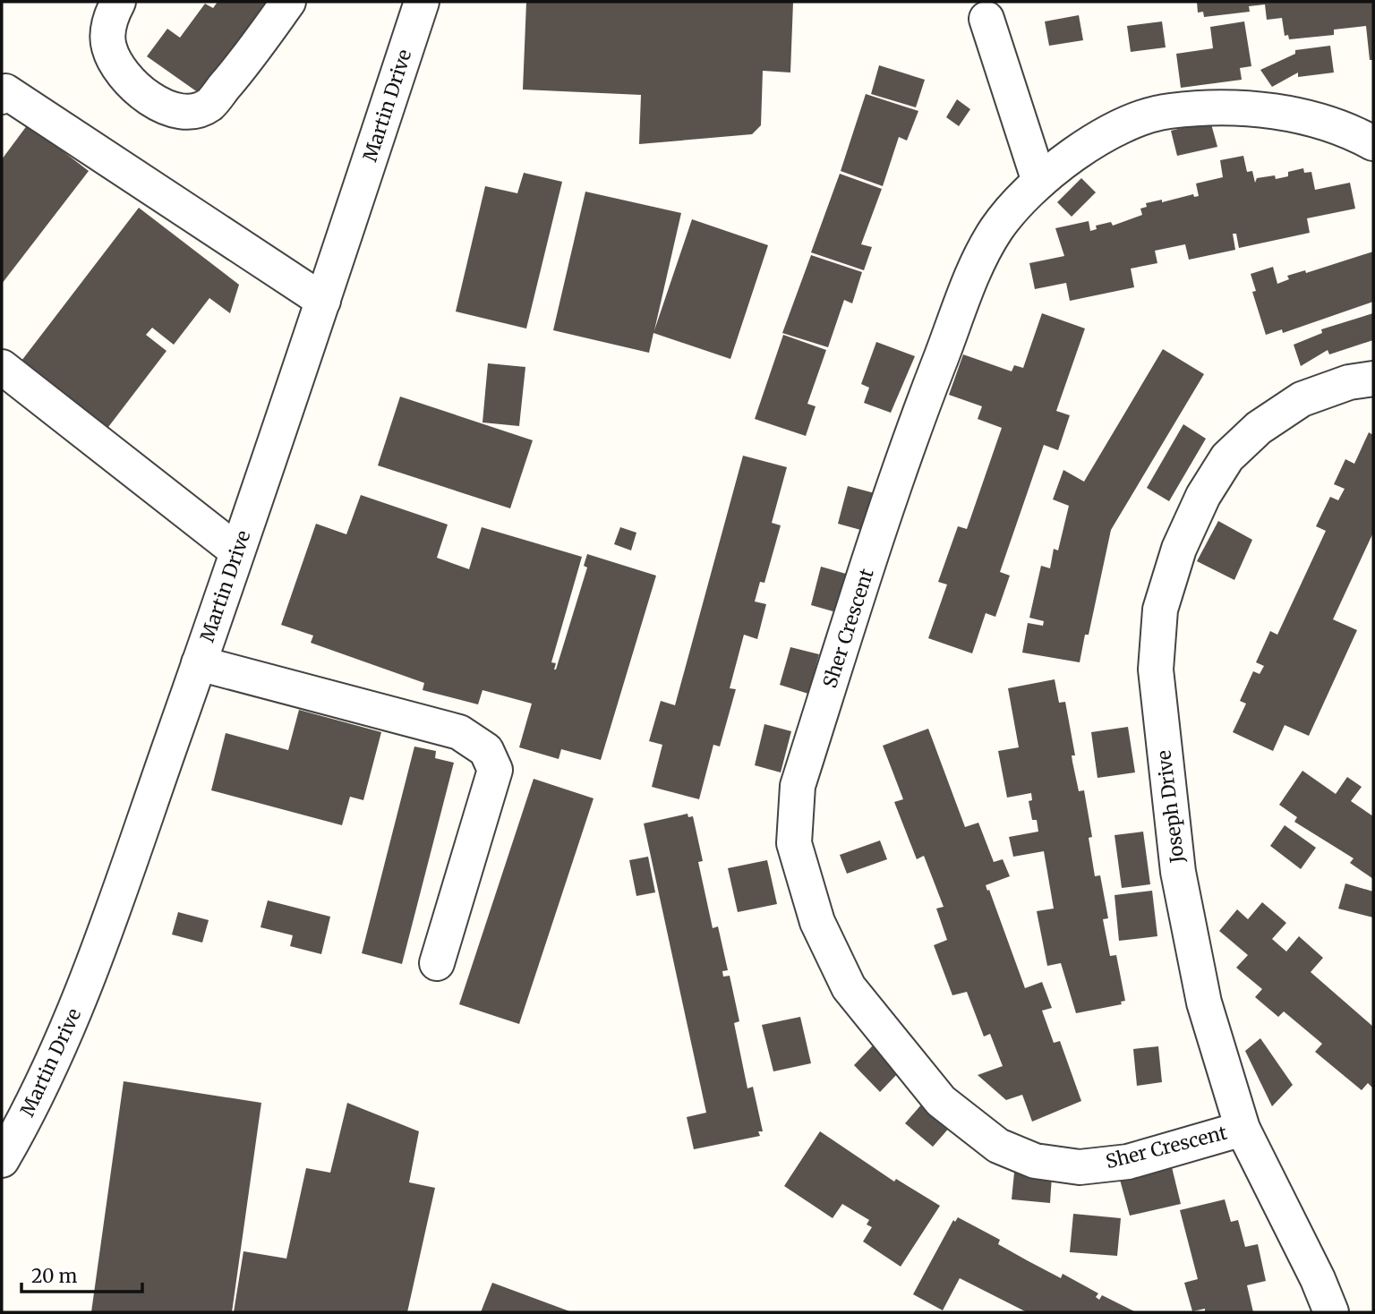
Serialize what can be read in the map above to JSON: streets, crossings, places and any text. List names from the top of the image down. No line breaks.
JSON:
{"streets":{"street":["Martin Drive","Sher Crescent","Joseph Drive"]},"crossings":[["Sher Crescent","Joseph Drive"]],"scale_bar":"20 m"}
